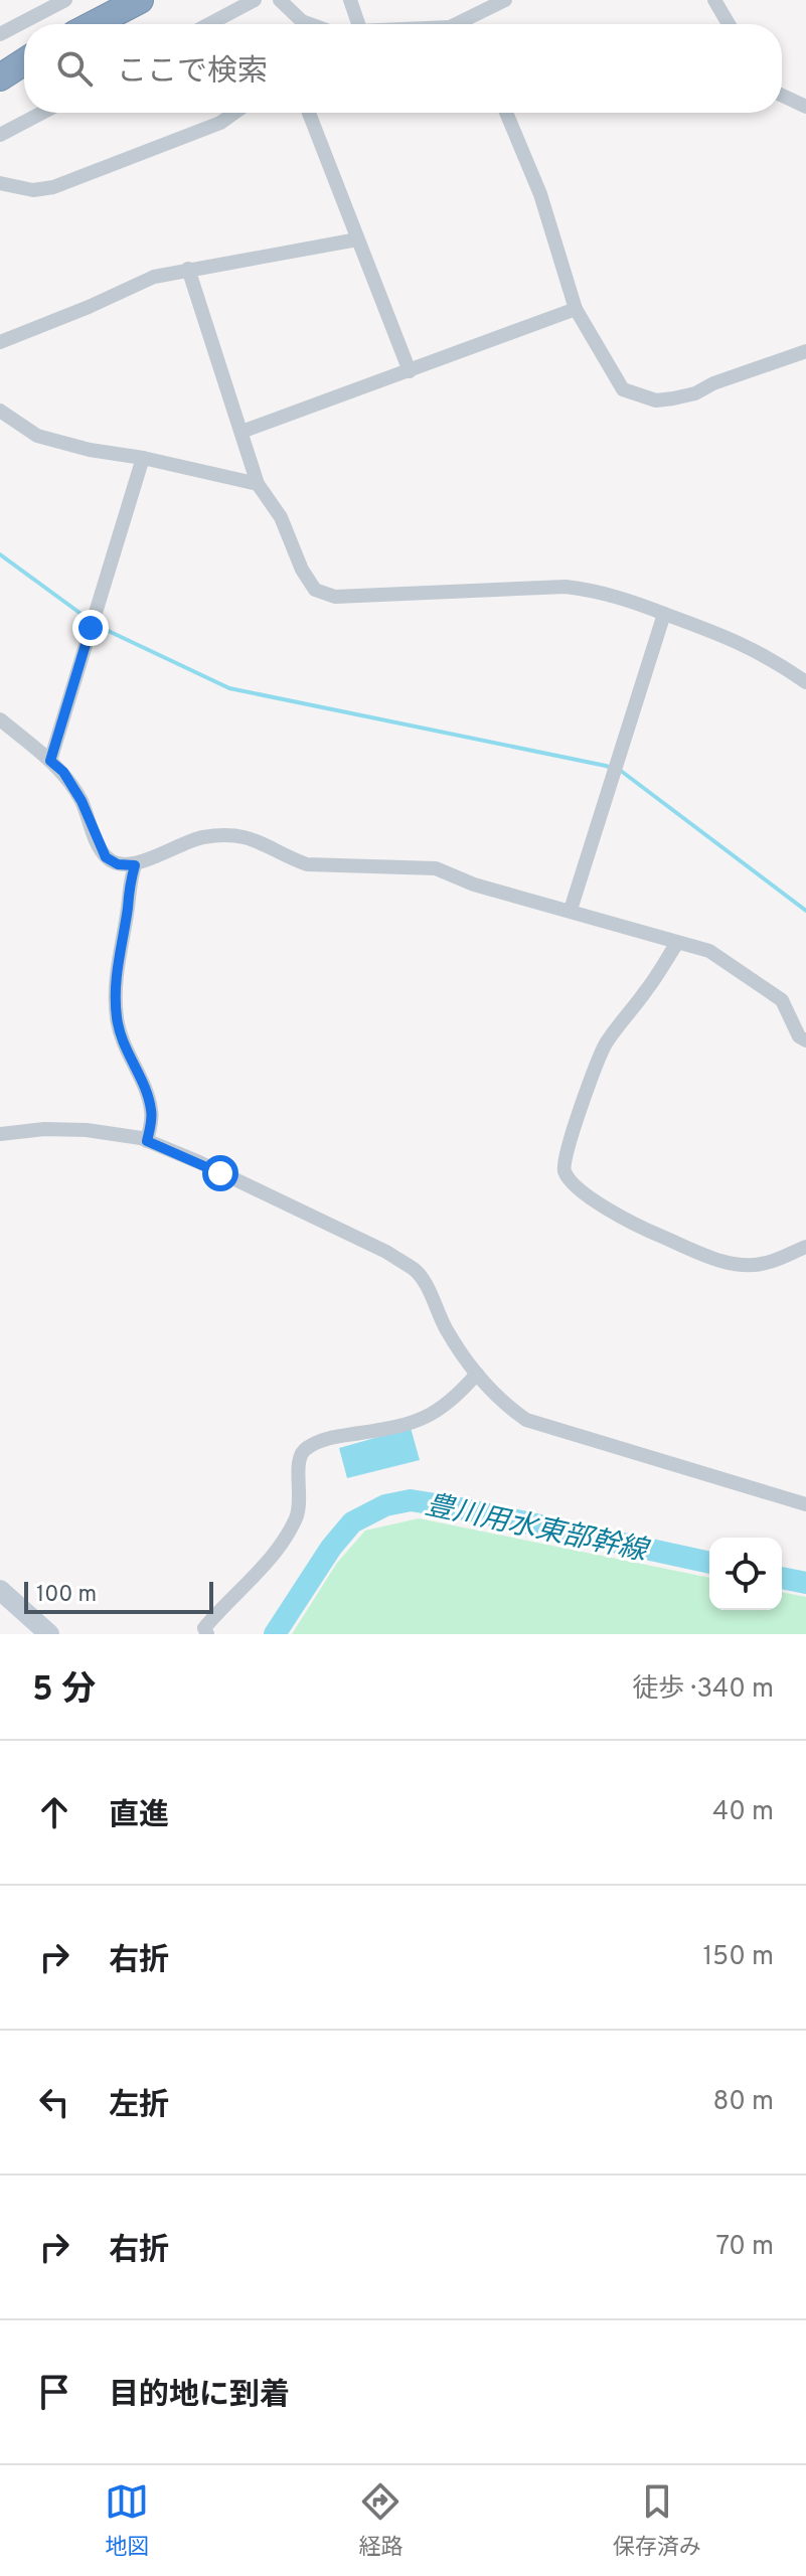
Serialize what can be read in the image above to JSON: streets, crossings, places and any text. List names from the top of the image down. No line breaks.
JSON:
{"water":["豊川用水東部幹線"],"scale_bar":"100 m","page":{"search":"ここで検索","scale":"100 m","heading":["5 分","徒歩 · 340 m"],"list":[["直進","40 m"],["右折","150 m"],["左折","80 m"],["右折","70 m"],"目的地に到着"],"nav":["地図","経路","保存済み"]}}
